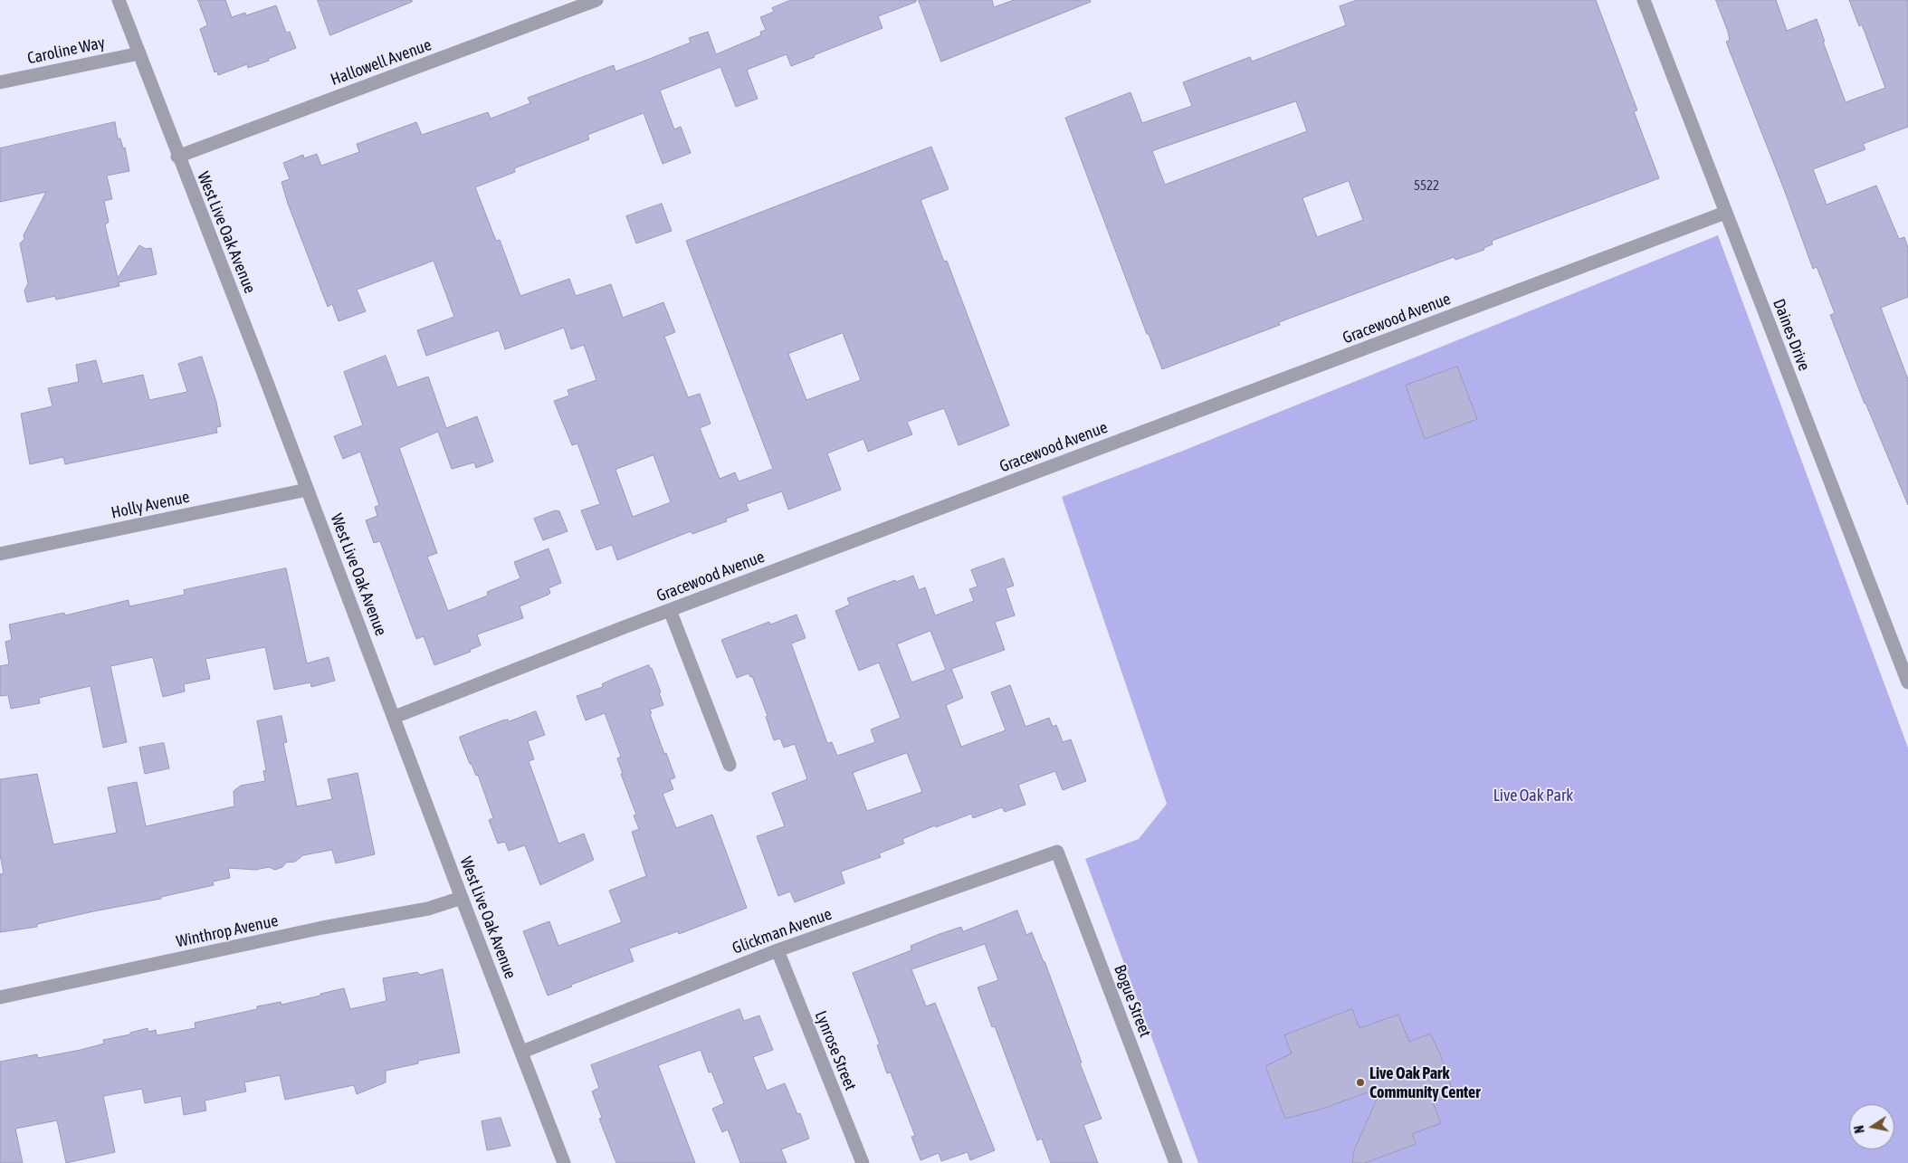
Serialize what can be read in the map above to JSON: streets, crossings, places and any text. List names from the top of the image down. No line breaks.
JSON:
{"streets":{"street":["Caroline Way","Hallowell Avenue","West Live Oak Avenue","Gracewood Avenue","Daines Drive","Holly Avenue","Winthrop Avenue","Glickman Avenue","Bogue Street","Lynrose Street"]},"crossings":[["Caroline Way","West Live Oak Avenue"],["Hallowell Avenue","West Live Oak Avenue"],["West Live Oak Avenue","Gracewood Avenue"],["West Live Oak Avenue","Holly Avenue"],["West Live Oak Avenue","Winthrop Avenue"],["West Live Oak Avenue","Glickman Avenue"],["Gracewood Avenue","Daines Drive"],["Glickman Avenue","Bogue Street"],["Glickman Avenue","Lynrose Street"]],"parks":["Live Oak Park"],"places":["Live Oak Park Community Center"],"house_numbers":["5522"],"north":"left"}
